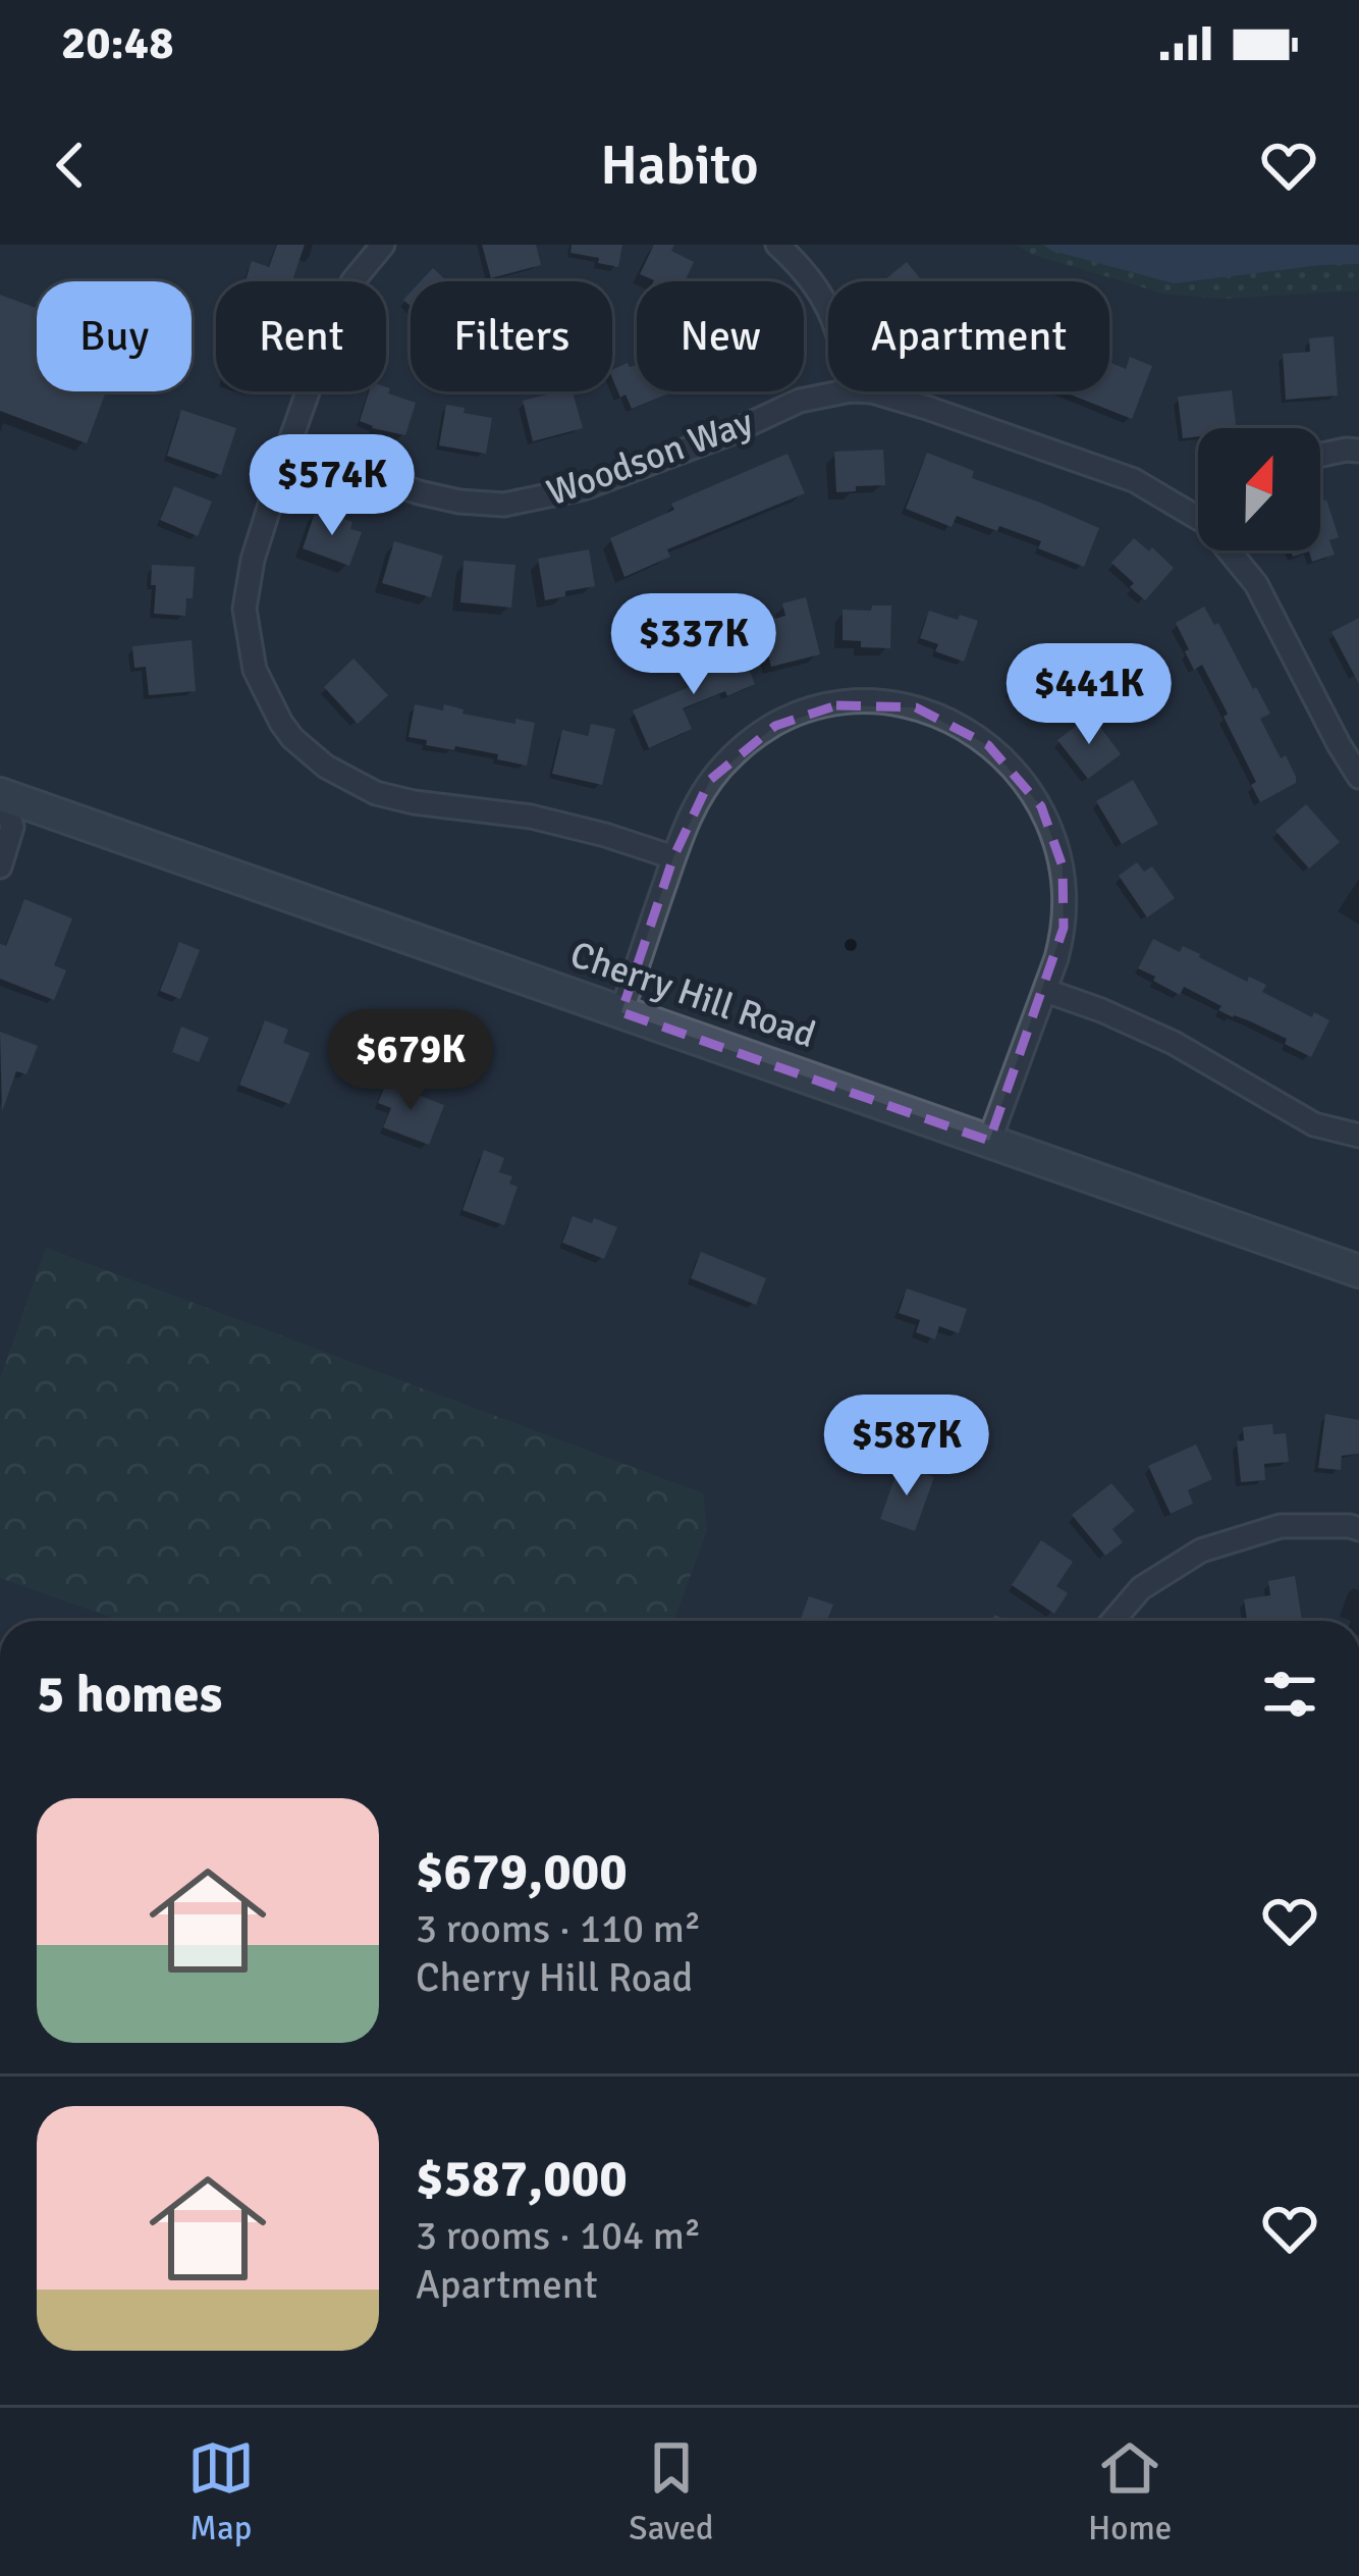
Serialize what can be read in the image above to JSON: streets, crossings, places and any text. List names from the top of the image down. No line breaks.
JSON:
{"streets":{"main road":["Cherry Hill Road"],"street":["Woodson Way"]},"north":"top","page":{"status":"20:48","header":"Habito","chip":["Buy","Rent","Filters","New","Apartment"],"price":["$574K","$337K","$441K","$679K","$587K"],"heading":"5 homes","list":[{"name":"$679,000","note":"3 rooms · 110 m² · Cherry Hill Road"},{"name":"$587,000","note":"3 rooms · 104 m² · Apartment"}],"tabs":["Map","Saved","Home"]}}
